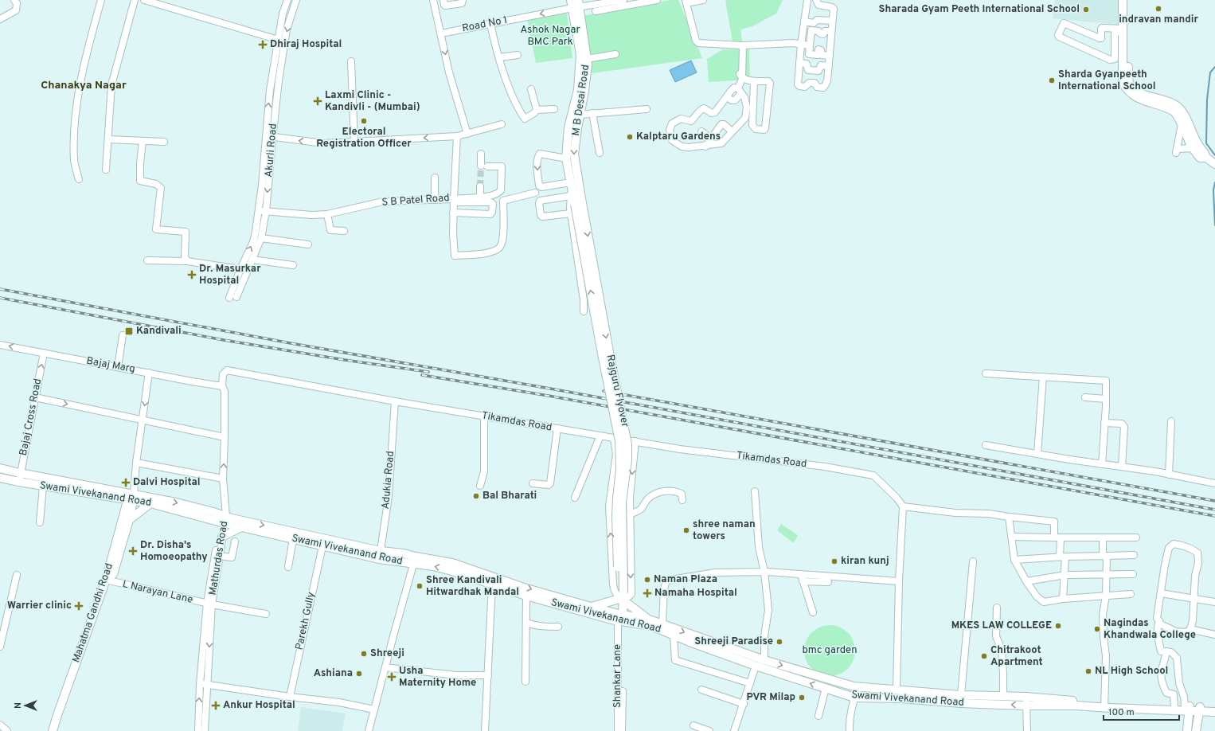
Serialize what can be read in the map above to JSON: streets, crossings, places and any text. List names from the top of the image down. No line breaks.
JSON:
{"streets":{"main road":["M B Desai Road","Rajguru Flyover","Swami Vivekanand Road","Mahatma Gandhi Road"],"street":["Road No 1","Akurli Road","S B Patel Road","Bajaj Marg","Bajaj Cross Road","Tikamdas Road","Adukia Road","Mathurdas Road","L Narayan Lane","Parekh Gully","Shankar Lane"]},"crossings":[["Road No 1","M B Desai Road"],["M B Desai Road","Rajguru Flyover"],["Akurli Road","S B Patel Road"],["Bajaj Marg","Bajaj Cross Road"],["Bajaj Marg","Tikamdas Road"],["Bajaj Marg","Mathurdas Road"],["Bajaj Cross Road","Swami Vivekanand Road"],["Tikamdas Road","Adukia Road"],["Tikamdas Road","Mathurdas Road"],["Adukia Road","Swami Vivekanand Road"],["Swami Vivekanand Road","Mathurdas Road"],["Swami Vivekanand Road","Mahatma Gandhi Road"],["Swami Vivekanand Road","Parekh Gully"],["Swami Vivekanand Road","Shankar Lane"],["Mathurdas Road","L Narayan Lane"],["L Narayan Lane","Mahatma Gandhi Road"]],"one_way":["Road No 1"],"districts":["Chanakya Nagar"],"parks":["Ashok Nagar BMC Park","bmc garden"],"places":{"other":["indravan mandir","Sharada Gyam Peeth International School","Sharda Gyanpeeth International School","Electoral Registration Officer","Kalptaru Gardens","Bal Bharati","shree naman towers","kiran kunj","Naman Plaza","Shree Kandivali Hitwardhak Mandal","MKES LAW COLLEGE","Nagindas Khandwala College","Shreeji Paradise","Shreeji","Chitrakoot Apartment","NL High School","Ashiana","PVR Milap"],"health":["Dhiraj Hospital","Laxmi Clinic - Kandivli - (Mumbai)","Dr. Masurkar Hospital","Dalvi Hospital","Dr. Disha's Homoeopathy","Namaha Hospital","Warrier clinic","Usha Maternity Home","Ankur Hospital"],"transit":["Kandivali"]},"scale_bar":"100 m","north":"left"}
